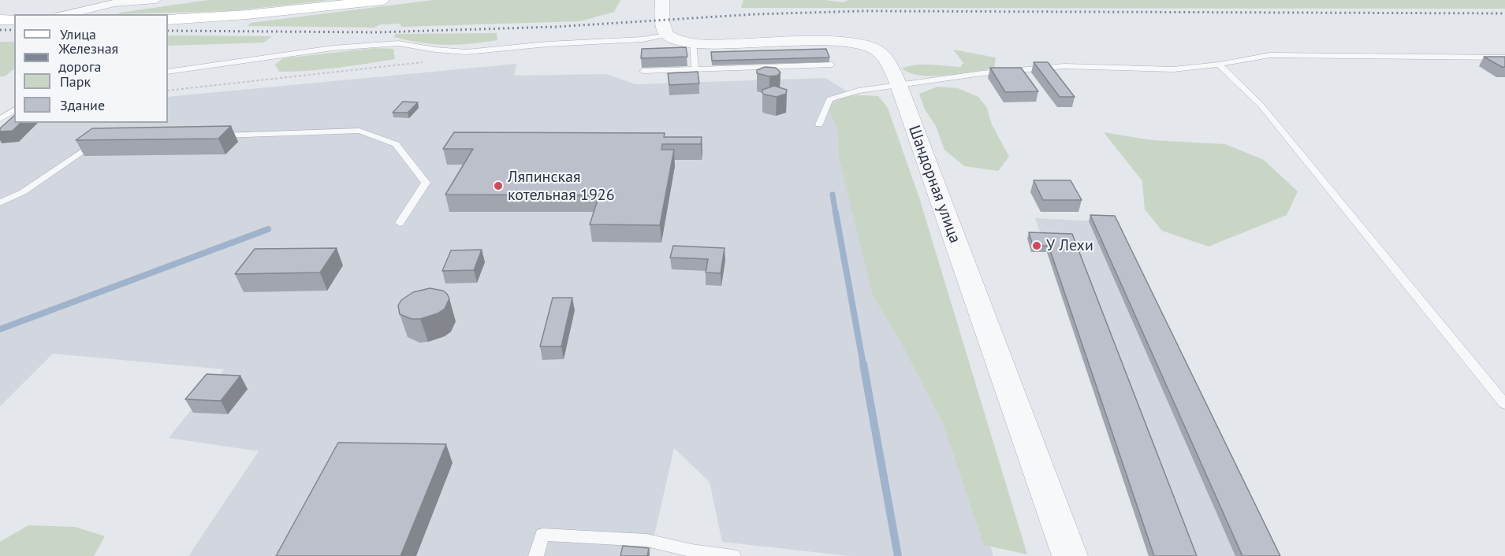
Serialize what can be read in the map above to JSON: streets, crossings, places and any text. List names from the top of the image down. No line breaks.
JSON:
{"streets":{"street":["Шандорная улица"]},"places":["Ляпинская котельная 1926","У Лехи"],"legend":["Улица","Железная дорога","Парк","Здание"]}
